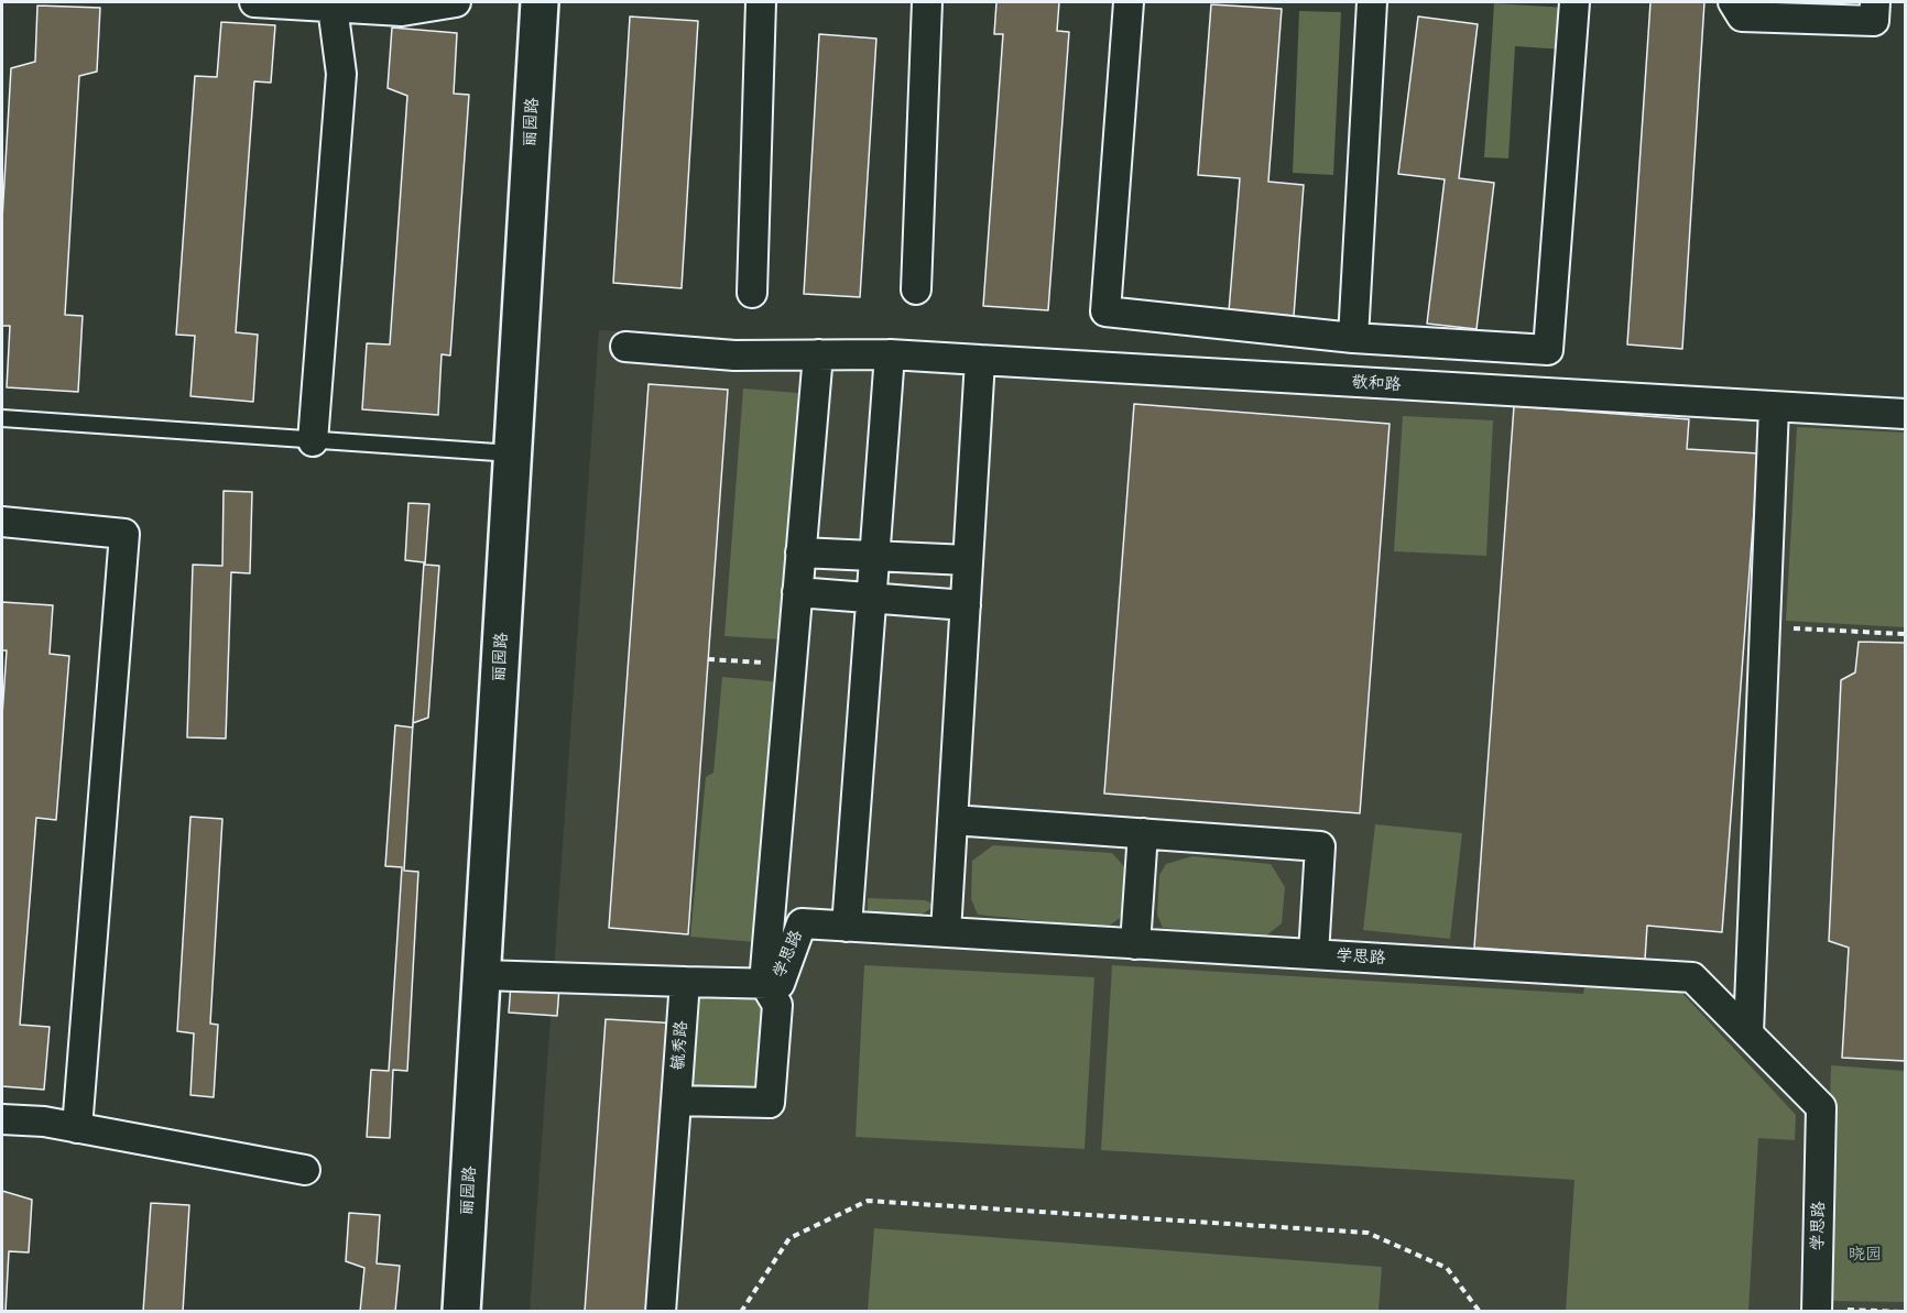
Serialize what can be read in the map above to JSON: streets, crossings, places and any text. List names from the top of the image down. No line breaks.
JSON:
{"streets":{"street":["丽园路","敬和路","学思路","毓秀路"]},"crossings":[["学思路","毓秀路"]],"parks":["晓园"]}
